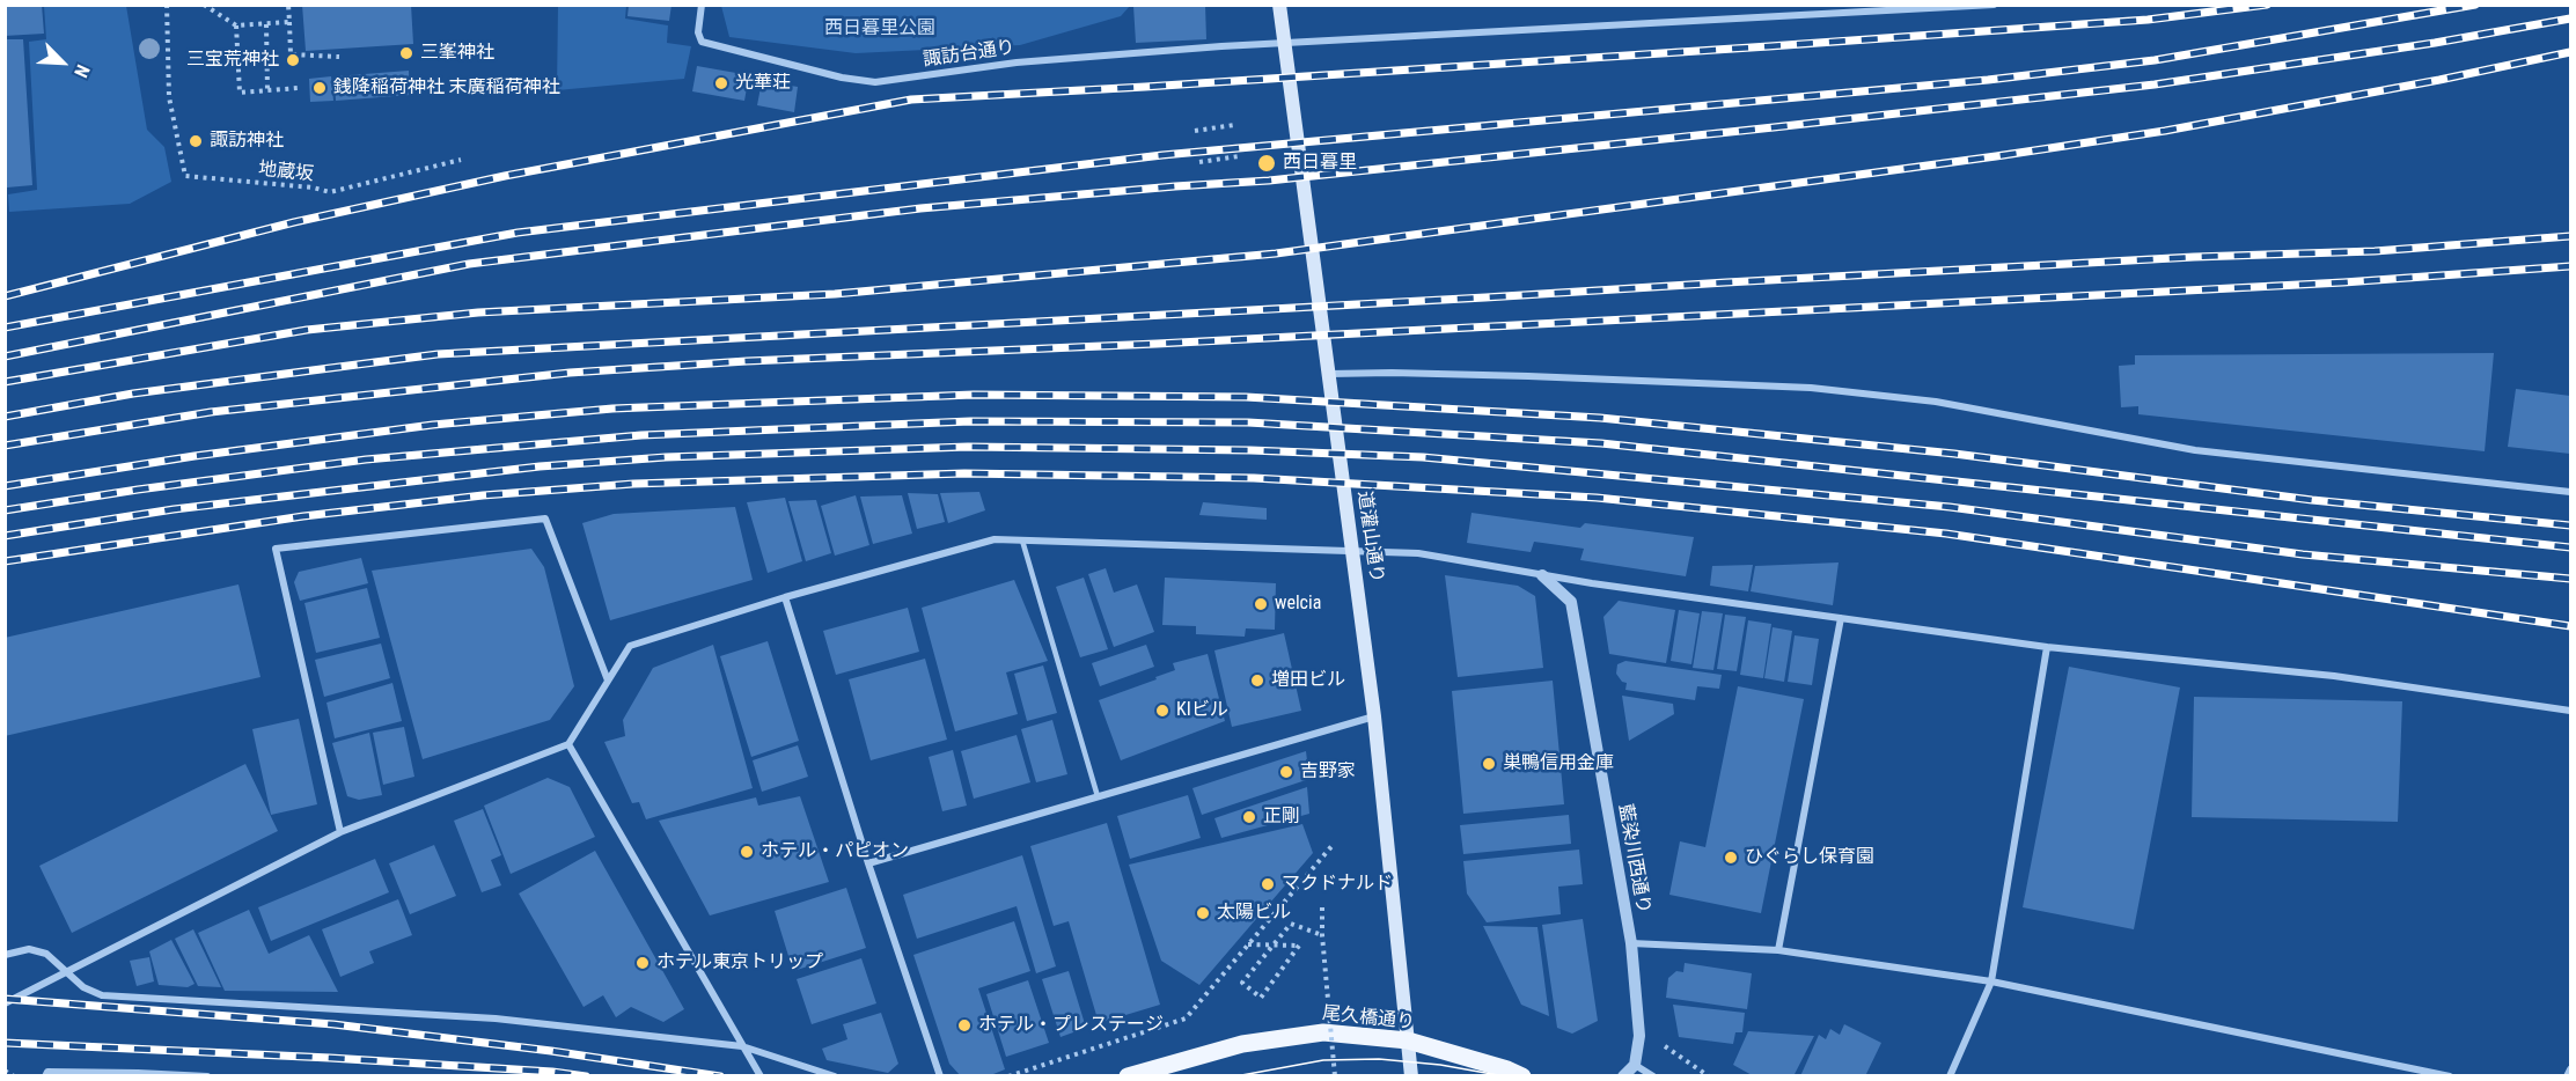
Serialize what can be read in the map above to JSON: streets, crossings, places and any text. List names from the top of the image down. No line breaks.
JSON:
{"streets":{"main road":["道灌山通り","尾久橋通り"],"street":["諏訪台通り","藍染川西通り"],"path":["地蔵坂"]},"crossings":[["諏訪台通り","道灌山通り"],["道灌山通り","尾久橋通り"]],"parks":["西日暮里公園"],"places":["三峯神社","三宝荒神社","光華荘","銭降稲荷神社 末廣稲荷神社","諏訪神社","西日暮里","welcia","増田ビル","KIビル","巣鴨信用金庫","吉野家","正剛","ホテル・パピオン","ひぐらし保育園","マクドナルド","太陽ビル","ホテル東京トリップ","ホテル・プレステージ"],"north":"bottom right"}
